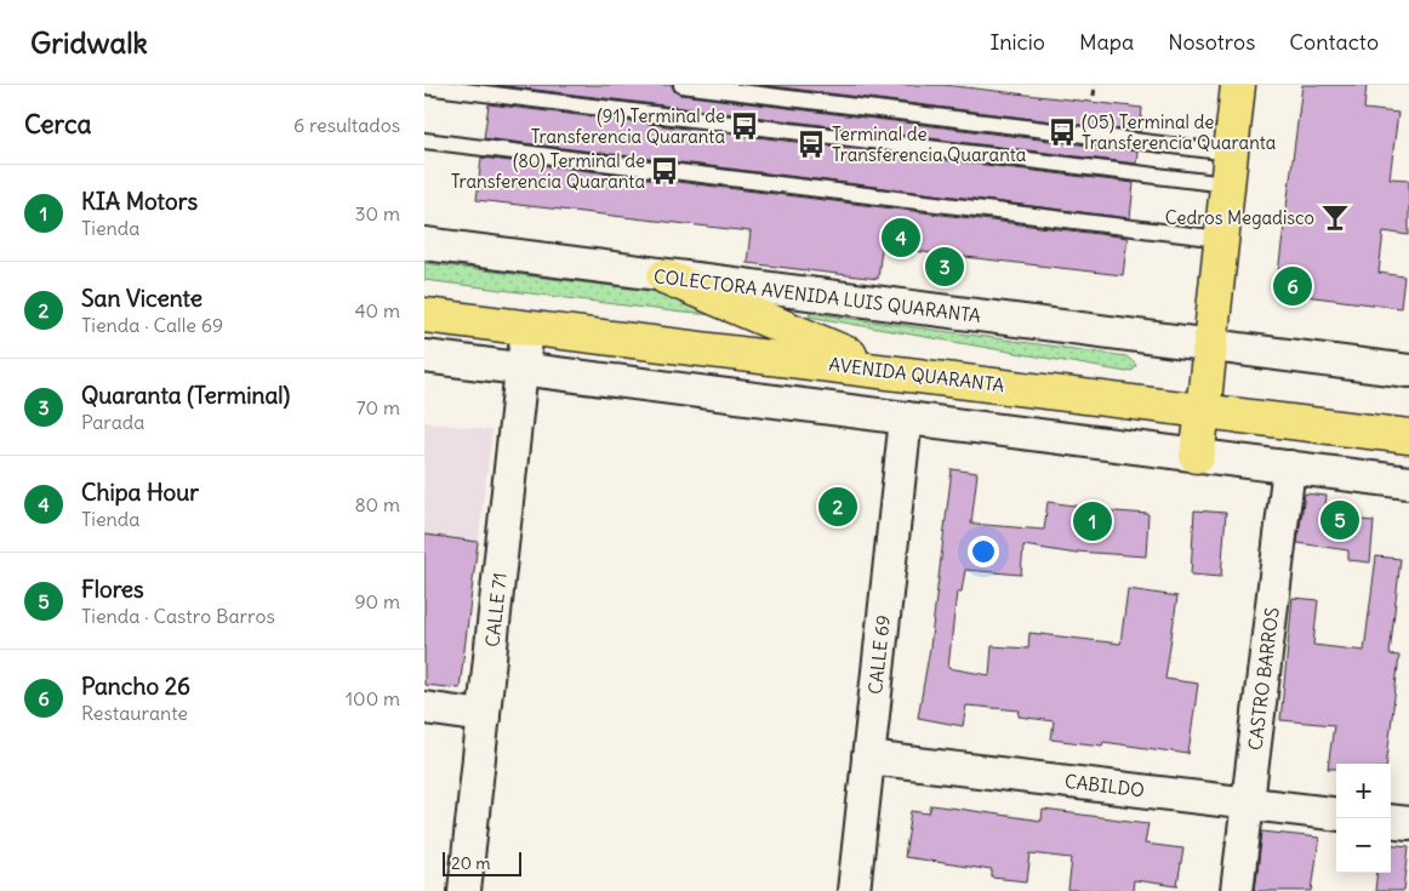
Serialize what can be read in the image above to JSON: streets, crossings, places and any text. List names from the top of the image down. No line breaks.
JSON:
{"streets":{"main road":["AVENIDA QUARANTA"],"street":["COLECTORA AVENIDA LUIS QUARANTA","CALLE 71","CALLE 69","CASTRO BARROS","CABILDO"]},"crossings":[["AVENIDA QUARANTA","CALLE 71"],["CALLE 69","CABILDO"],["CASTRO BARROS","CABILDO"]],"places":{"bus stop":["(91) Terminal de Transferencia Quaranta","(05) Terminal de Transferencia Quaranta","Terminal de Transferencia Quaranta","(80) Terminal de Transferencia Quaranta"],"bar":["Cedros Megadisco"]},"scale_bar":"20 m","page":{"header":"Gridwalk","nav":["Inicio","Mapa","Nosotros","Contacto"],"heading":["Cerca","6 resultados"],"list":[{"mark":"1","name":"KIA Motors","note":"Tienda","value":"30 m"},{"mark":"2","name":"San Vicente","note":"Tienda · Calle 69","value":"40 m"},{"mark":"3","name":"Quaranta (Terminal)","note":"Parada","value":"70 m"},{"mark":"4","name":"Chipa Hour","note":"Tienda","value":"80 m"},{"mark":"5","name":"Flores","note":"Tienda · Castro Barros","value":"90 m"},{"mark":"6","name":"Pancho 26","note":"Restaurante","value":"100 m"}],"pins":["4","3","6","2","5","1"],"map_buttons":["+","−"],"scale":"20 m"}}
